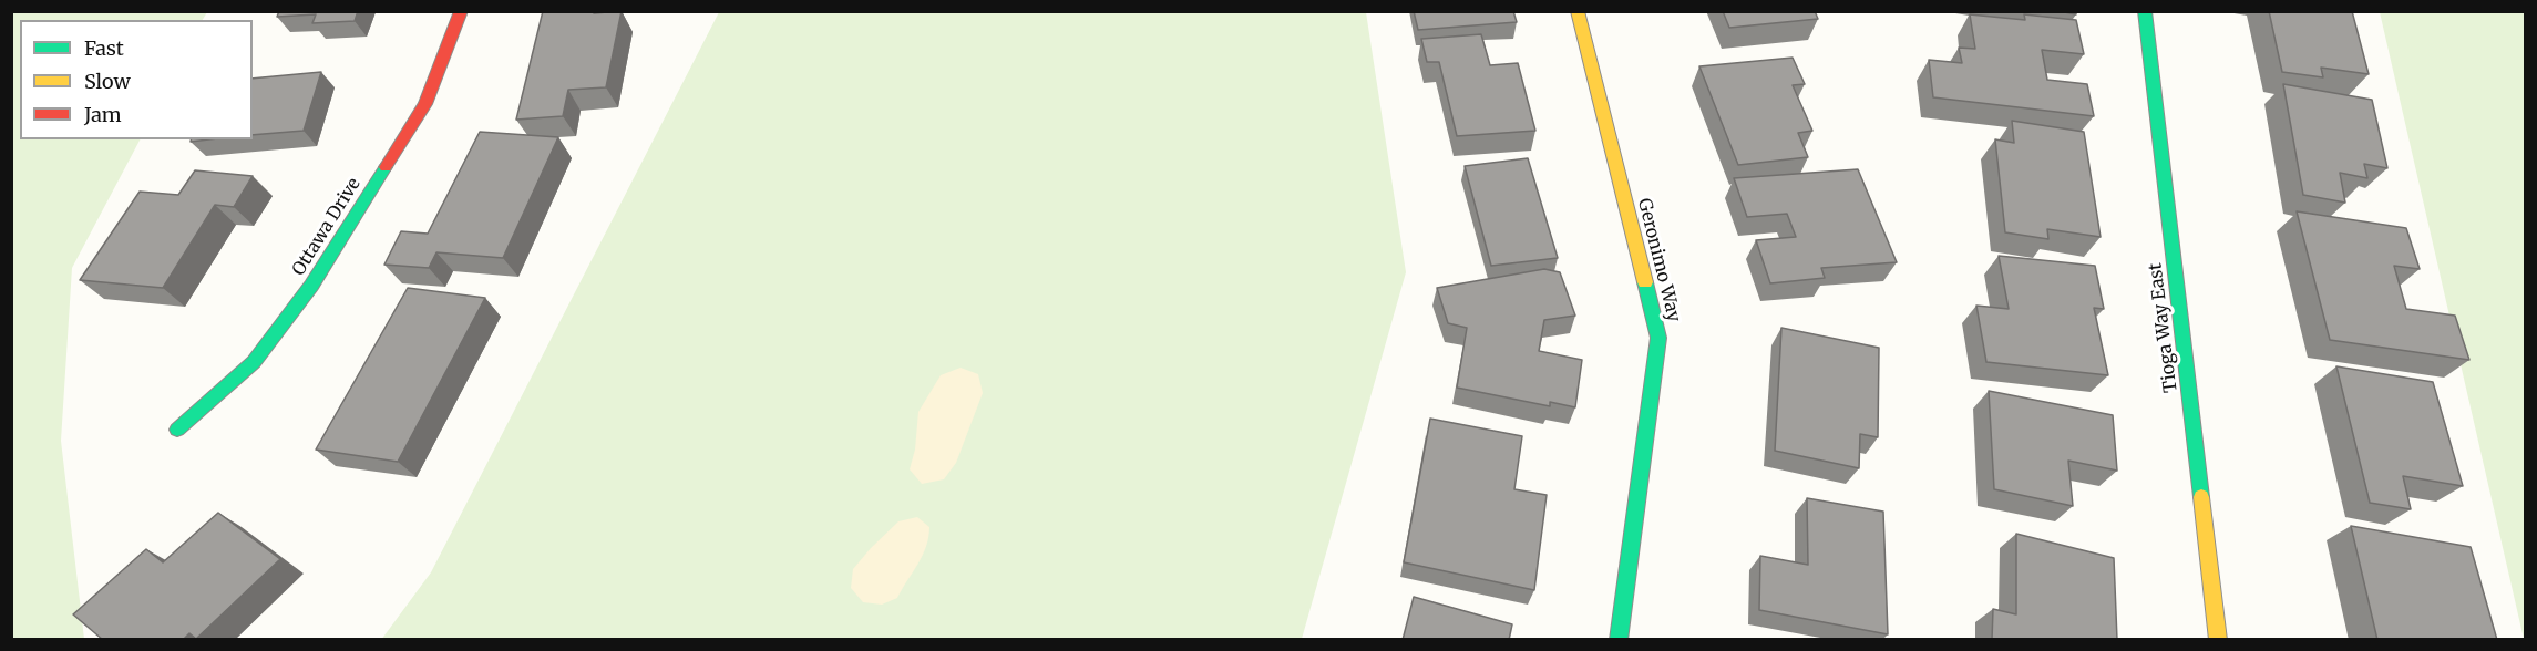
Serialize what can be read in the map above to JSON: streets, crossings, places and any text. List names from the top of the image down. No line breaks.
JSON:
{"streets":{"street":["Ottawa Drive","Geronimo Way","Tioga Way East"]},"legend":["Fast","Slow","Jam"]}
